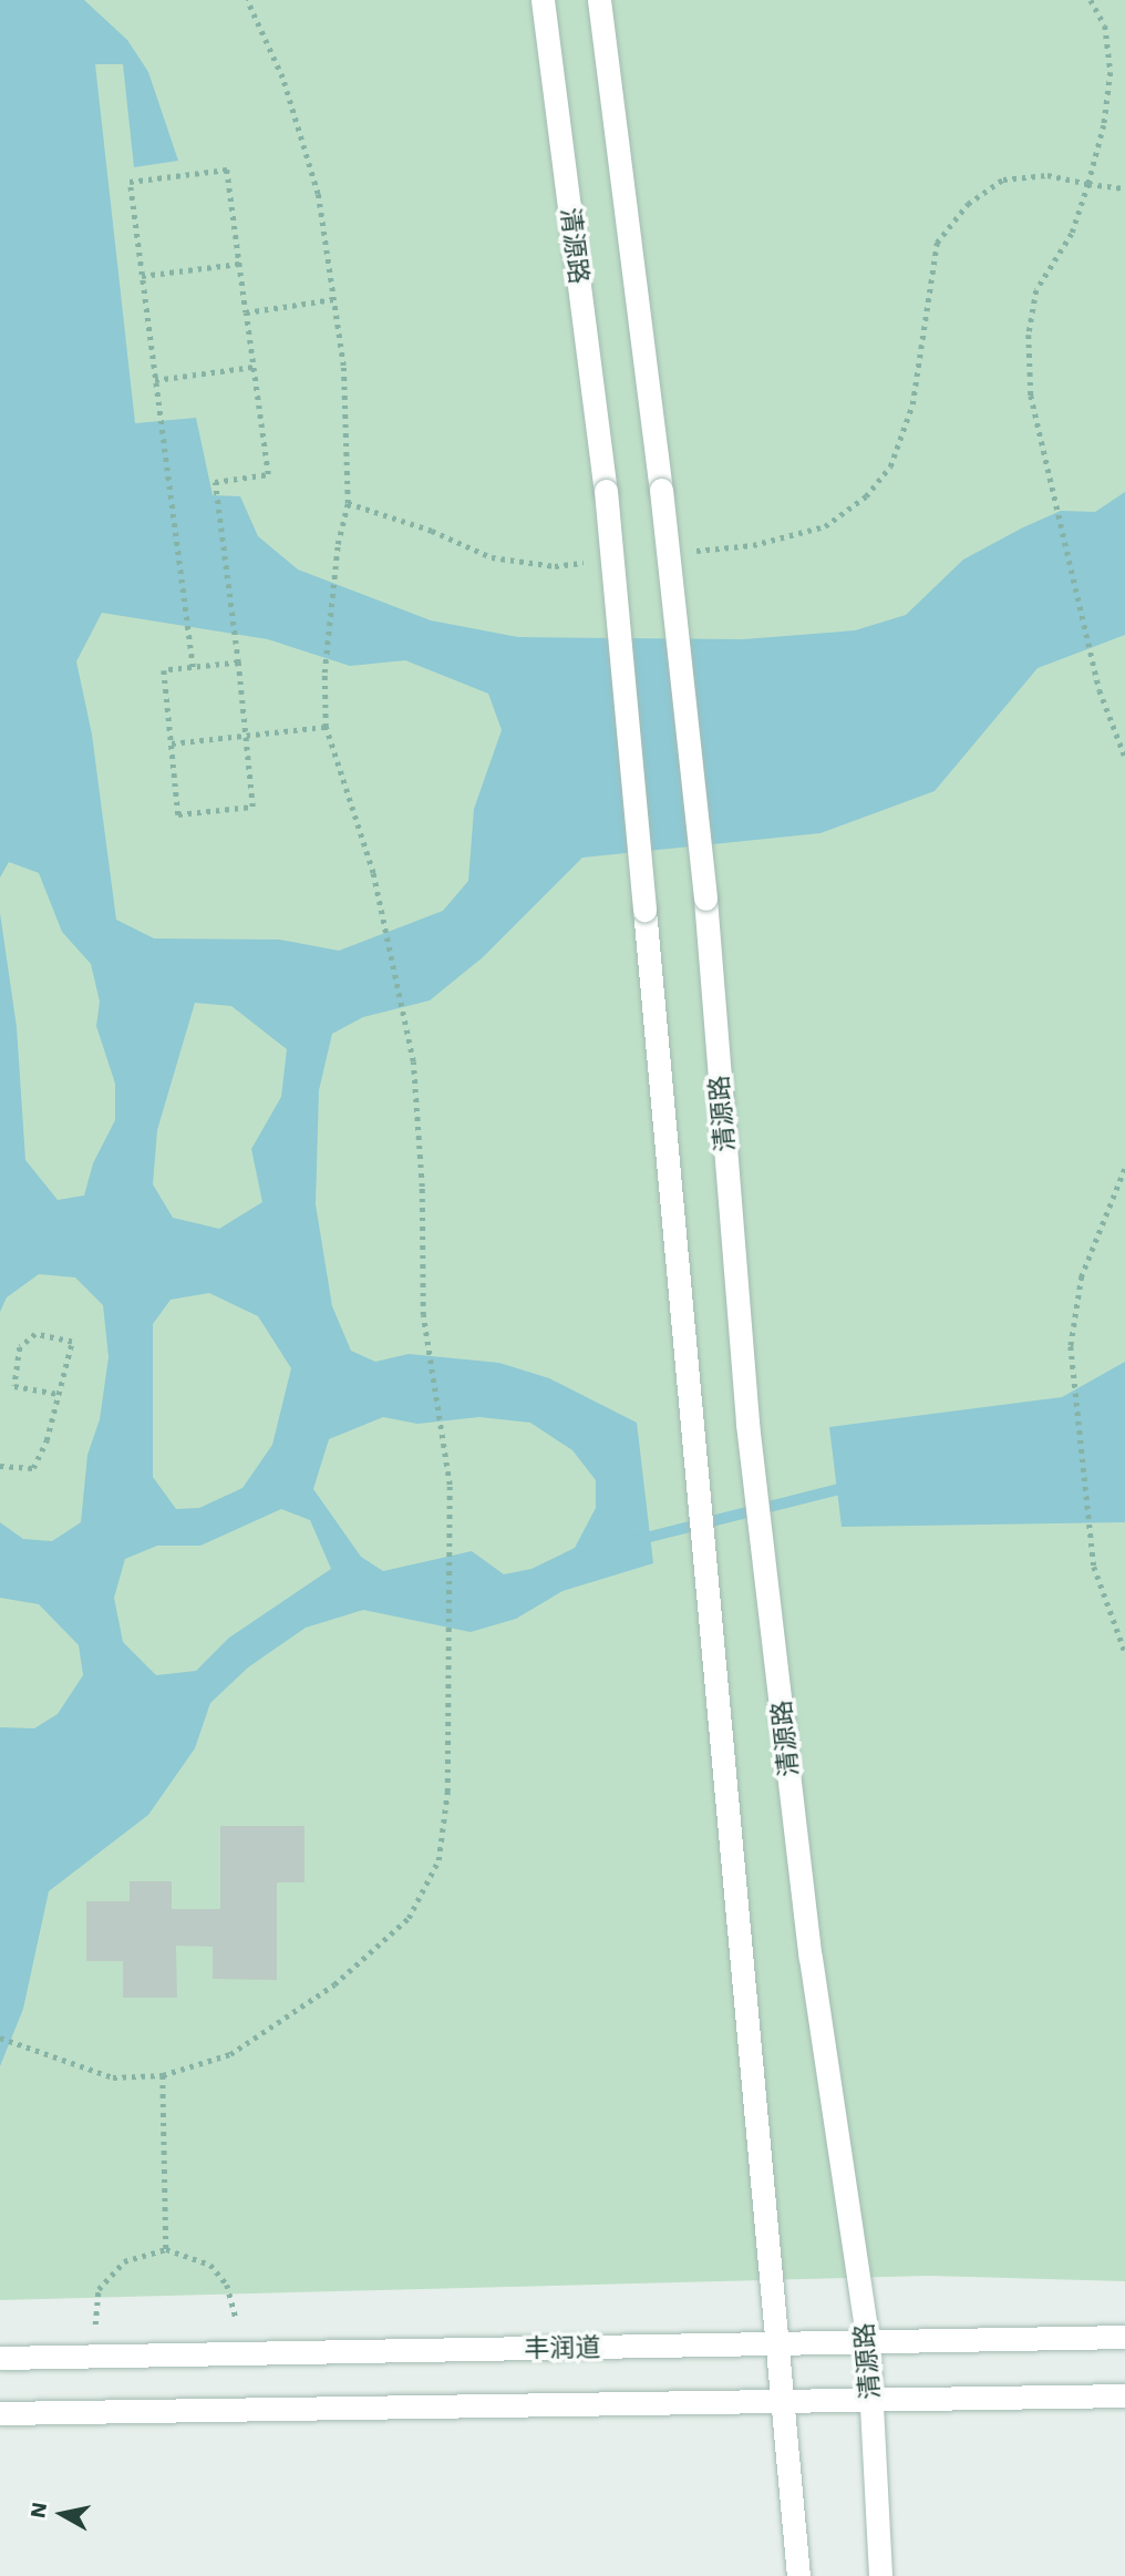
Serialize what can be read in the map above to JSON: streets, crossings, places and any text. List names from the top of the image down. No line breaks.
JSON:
{"streets":{"street":["清源路","丰润道"]},"crossings":[["清源路","丰润道"]],"north":"left"}
